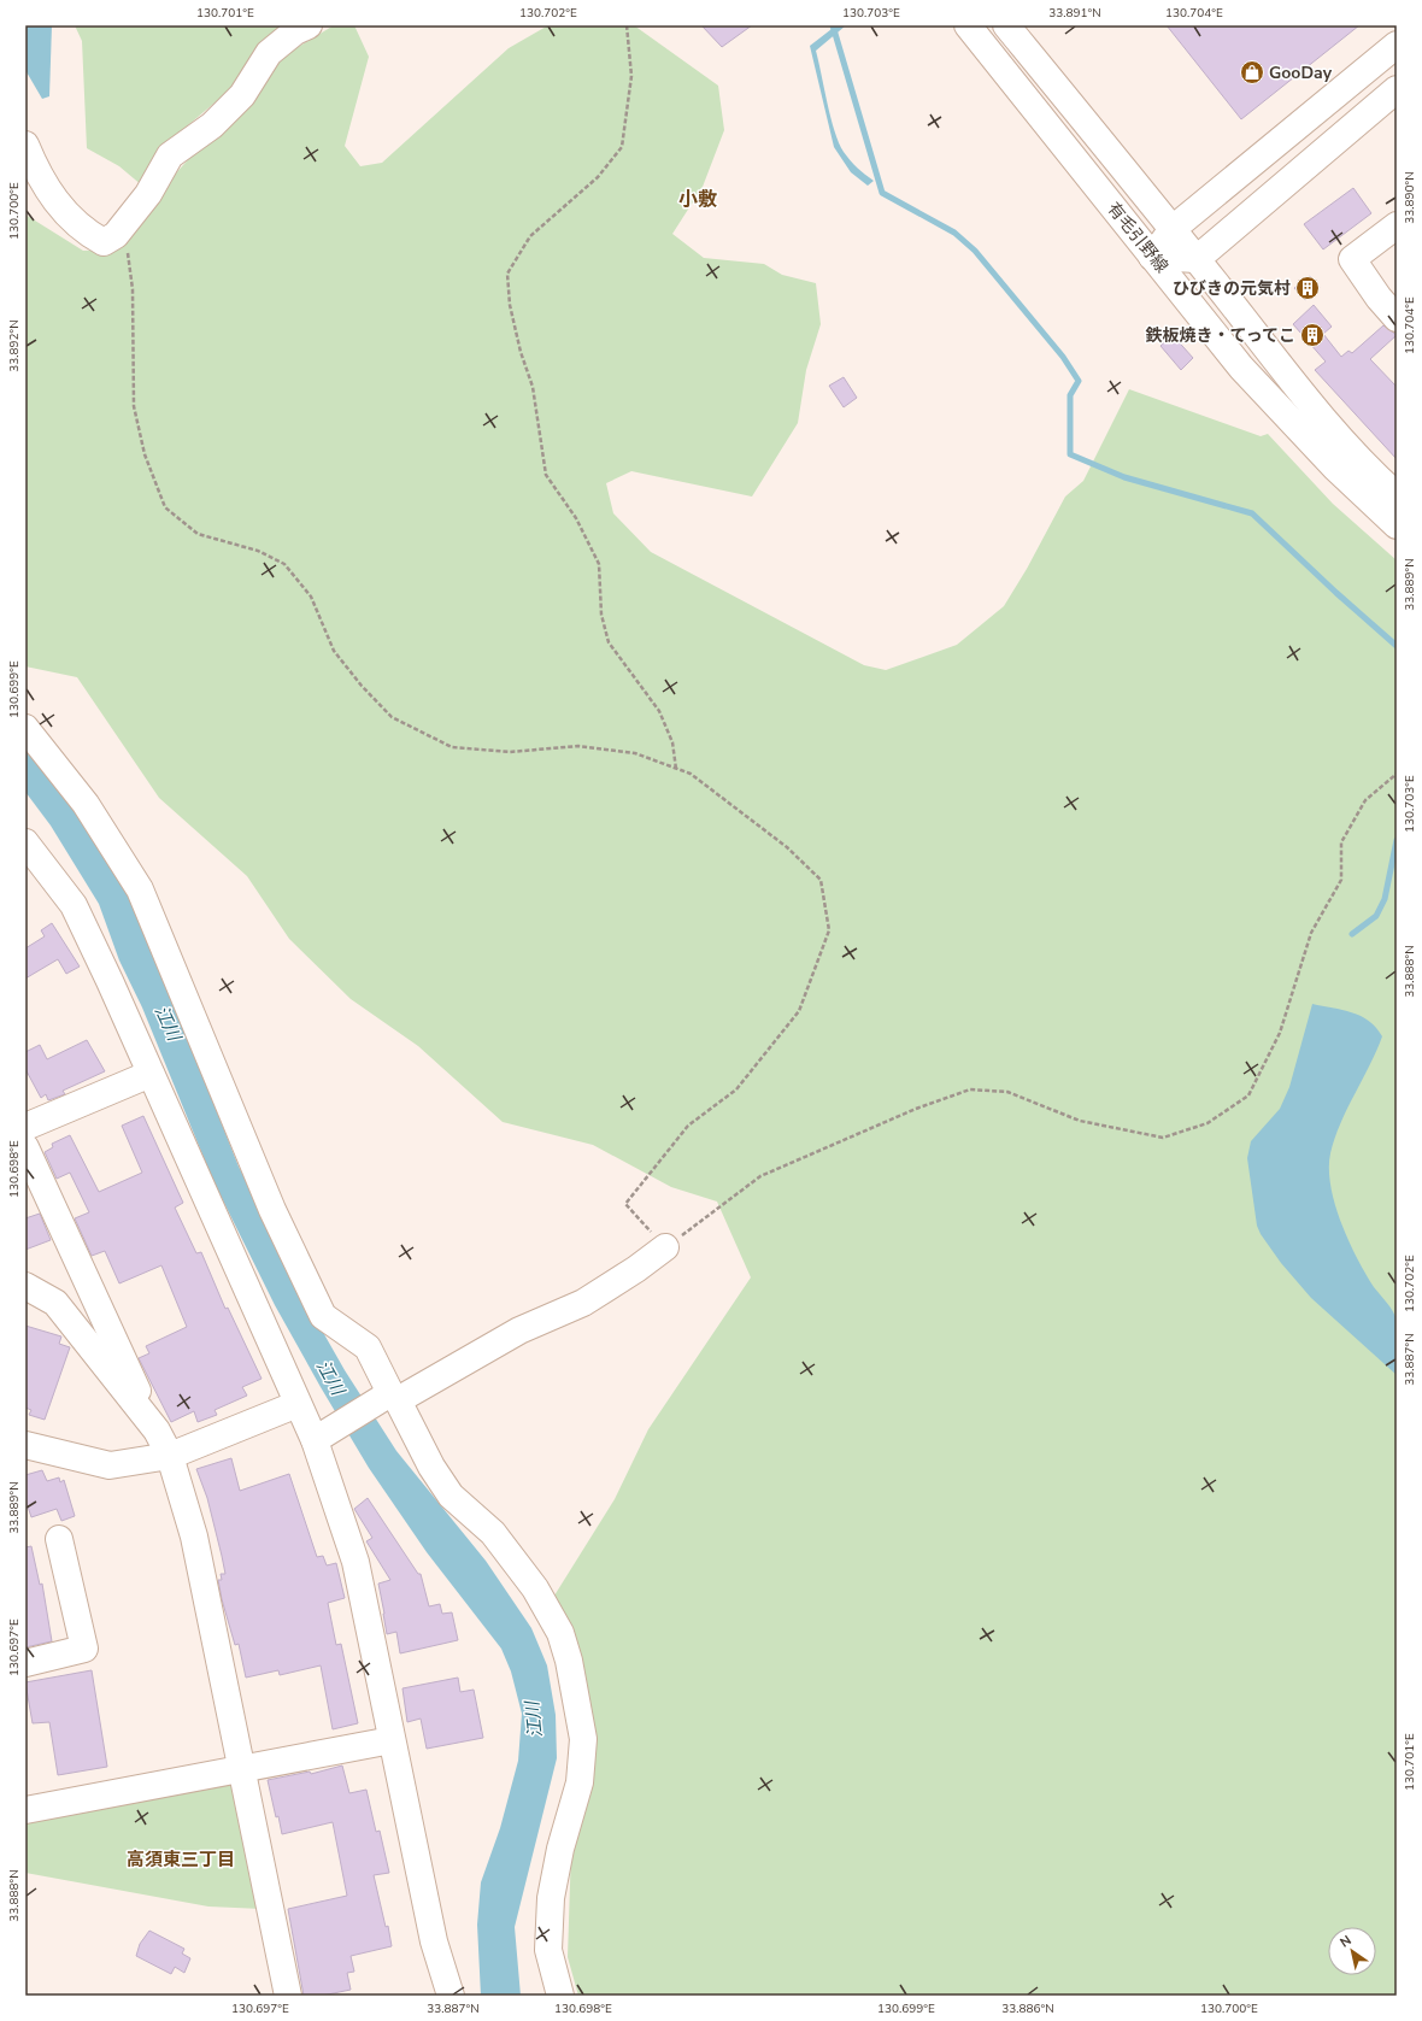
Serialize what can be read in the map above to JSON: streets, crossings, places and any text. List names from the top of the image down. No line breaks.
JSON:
{"streets":{"street":["有毛引野線"]},"districts":["小敷","高須東三丁目"],"water":["江川"],"places":{"shop":["GooDay"],"building":["ひびきの元気村","鉄板焼き・てってこ"]},"north":"top left","coordinates":["130.701°E","130.702°E","130.703°E","33.891°N","130.704°E","33.890°N","130.700°E","33.892°N","33.889°N","130.699°E","33.888°N","130.698°E","33.887°N","130.697°E","33.886°N"]}
